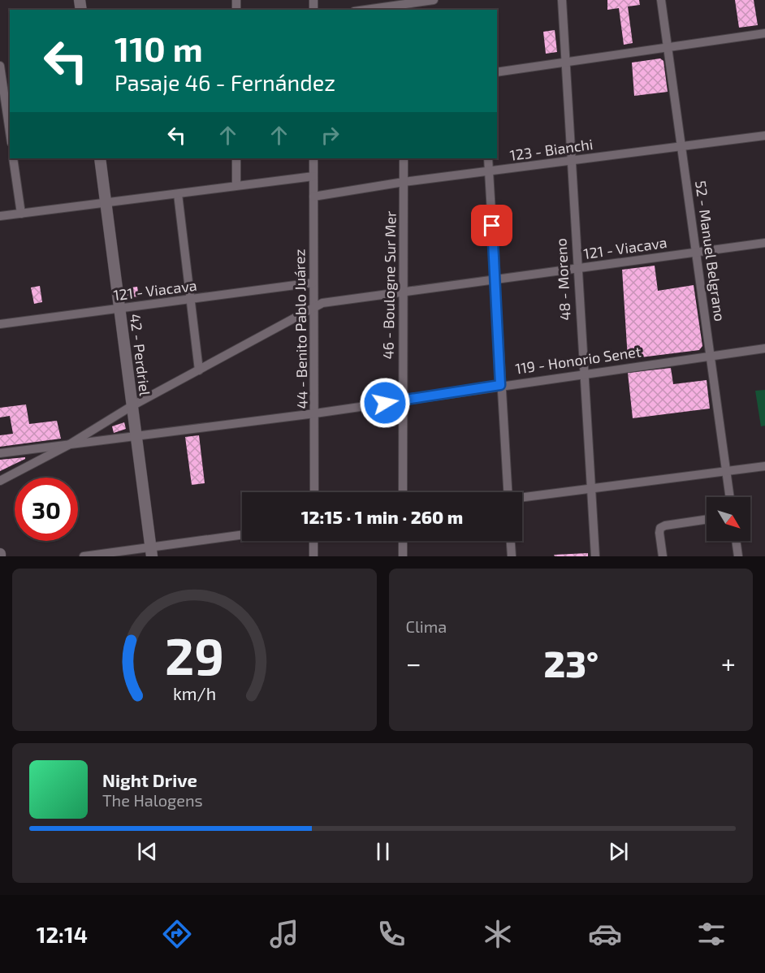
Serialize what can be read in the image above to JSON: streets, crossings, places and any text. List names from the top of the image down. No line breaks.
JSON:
{"streets":{"street":["123 - Bianchi","121 - Viacava","52 - Manuel Belgrano","48 - Moreno","46 - Boulogne Sur Mer","44 - Benito Pablo Juárez","42 - Perdriel","119 - Honorio Senet"]},"crossings":[["123 - Bianchi","52 - Manuel Belgrano"],["123 - Bianchi","48 - Moreno"],["123 - Bianchi","46 - Boulogne Sur Mer"],["123 - Bianchi","44 - Benito Pablo Juárez"],["121 - Viacava","52 - Manuel Belgrano"],["121 - Viacava","48 - Moreno"],["121 - Viacava","46 - Boulogne Sur Mer"],["121 - Viacava","44 - Benito Pablo Juárez"],["121 - Viacava","42 - Perdriel"],["52 - Manuel Belgrano","119 - Honorio Senet"],["48 - Moreno","119 - Honorio Senet"],["46 - Boulogne Sur Mer","119 - Honorio Senet"],["44 - Benito Pablo Juárez","119 - Honorio Senet"],["42 - Perdriel","119 - Honorio Senet"]],"north":"bottom right","page":{"turn":["110 m","Pasaje 46 - Fernández"],"limit":"30","trip":"12:15 · 1 min · 260 m","tile":"Clima","heat":["−","23°","+"],"song":["Night Drive","The Halogens"],"tabs":"12:14","gauge":["29","km/h"]}}
